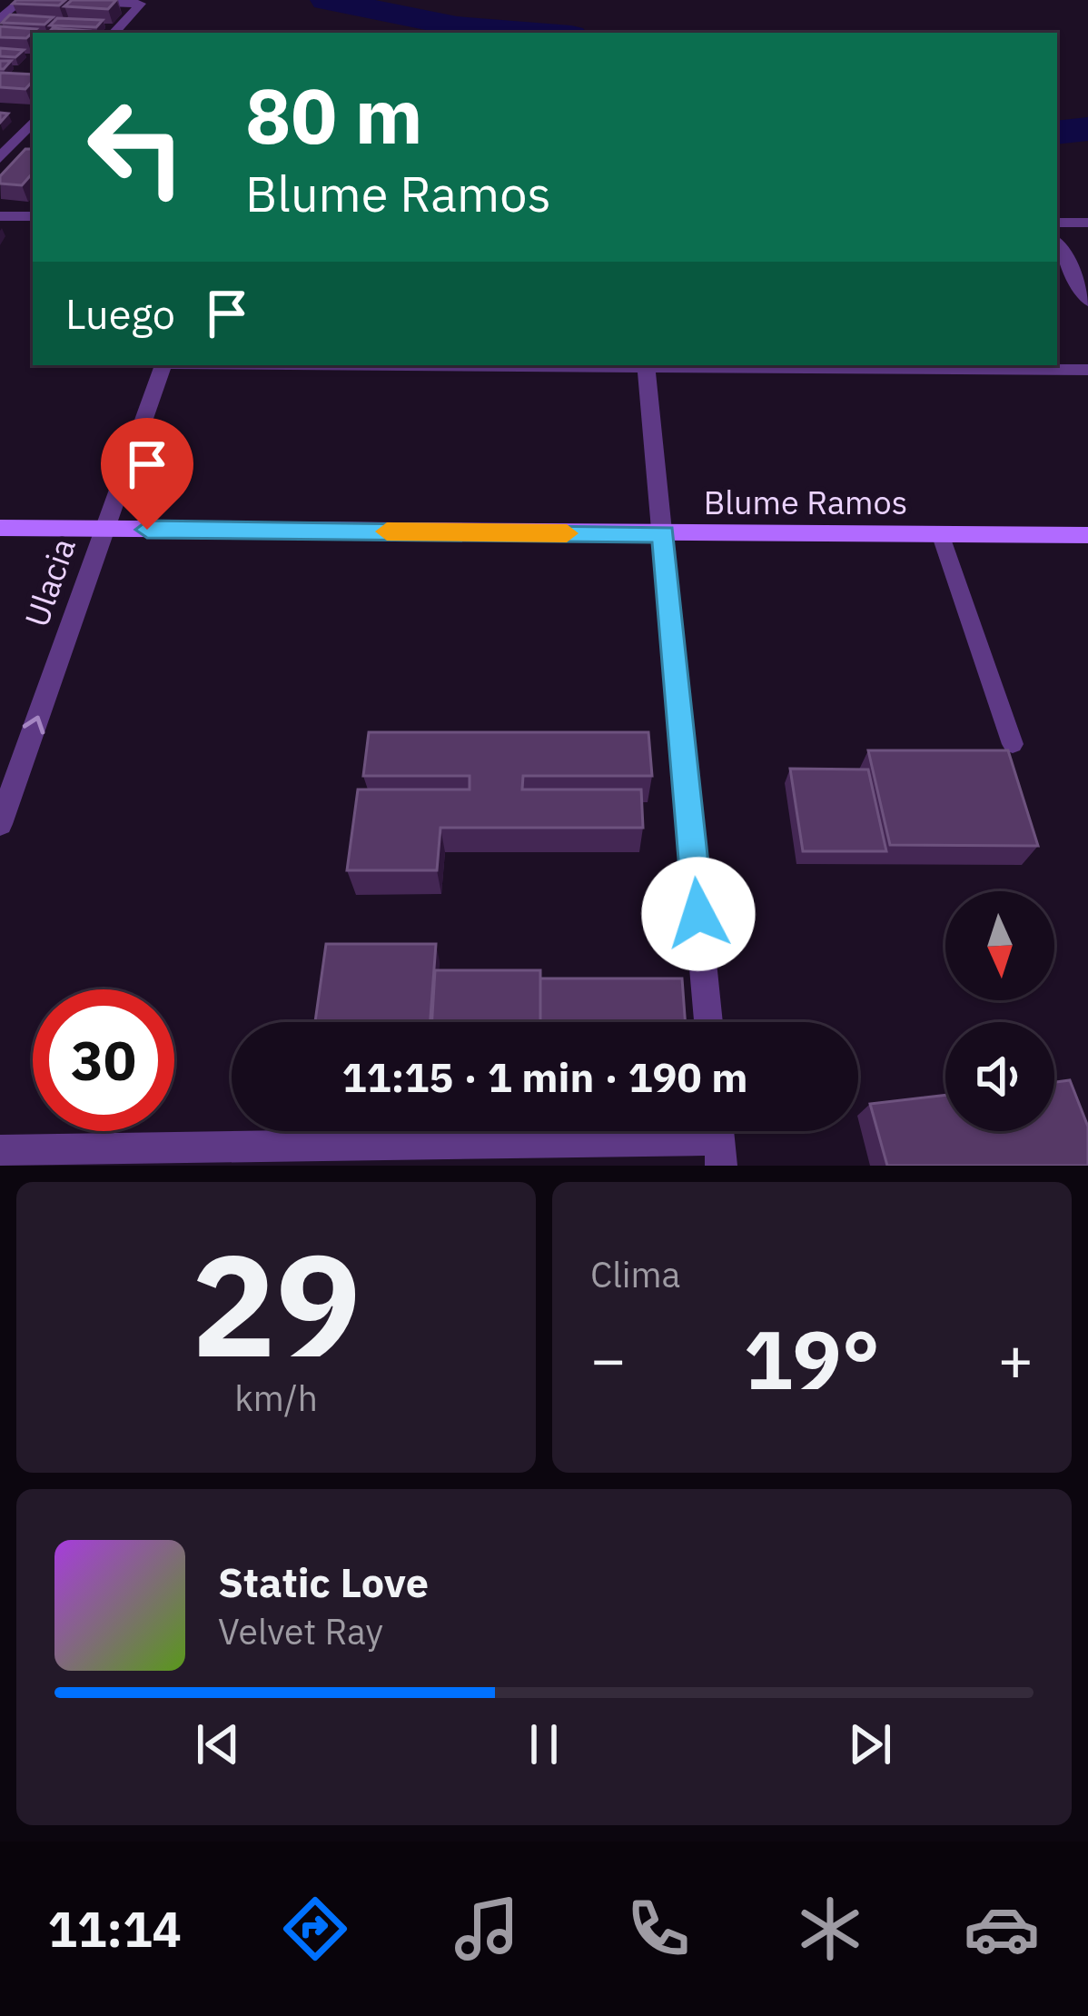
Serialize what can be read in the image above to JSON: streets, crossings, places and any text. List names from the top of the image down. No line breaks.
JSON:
{"streets":{"street":["Blume Ramos","Ulacia"]},"crossings":[["Blume Ramos","Ulacia"]],"one_way":["Ulacia"],"north":"bottom","page":{"turn":["80 m","Blume Ramos"],"then":"Luego","limit":"30","trip":"11:15 · 1 min · 190 m","tile":[["29","km/h"],"Clima"],"heat":["−","19°","+"],"song":["Static Love","Velvet Ray"],"tabs":"11:14"}}
